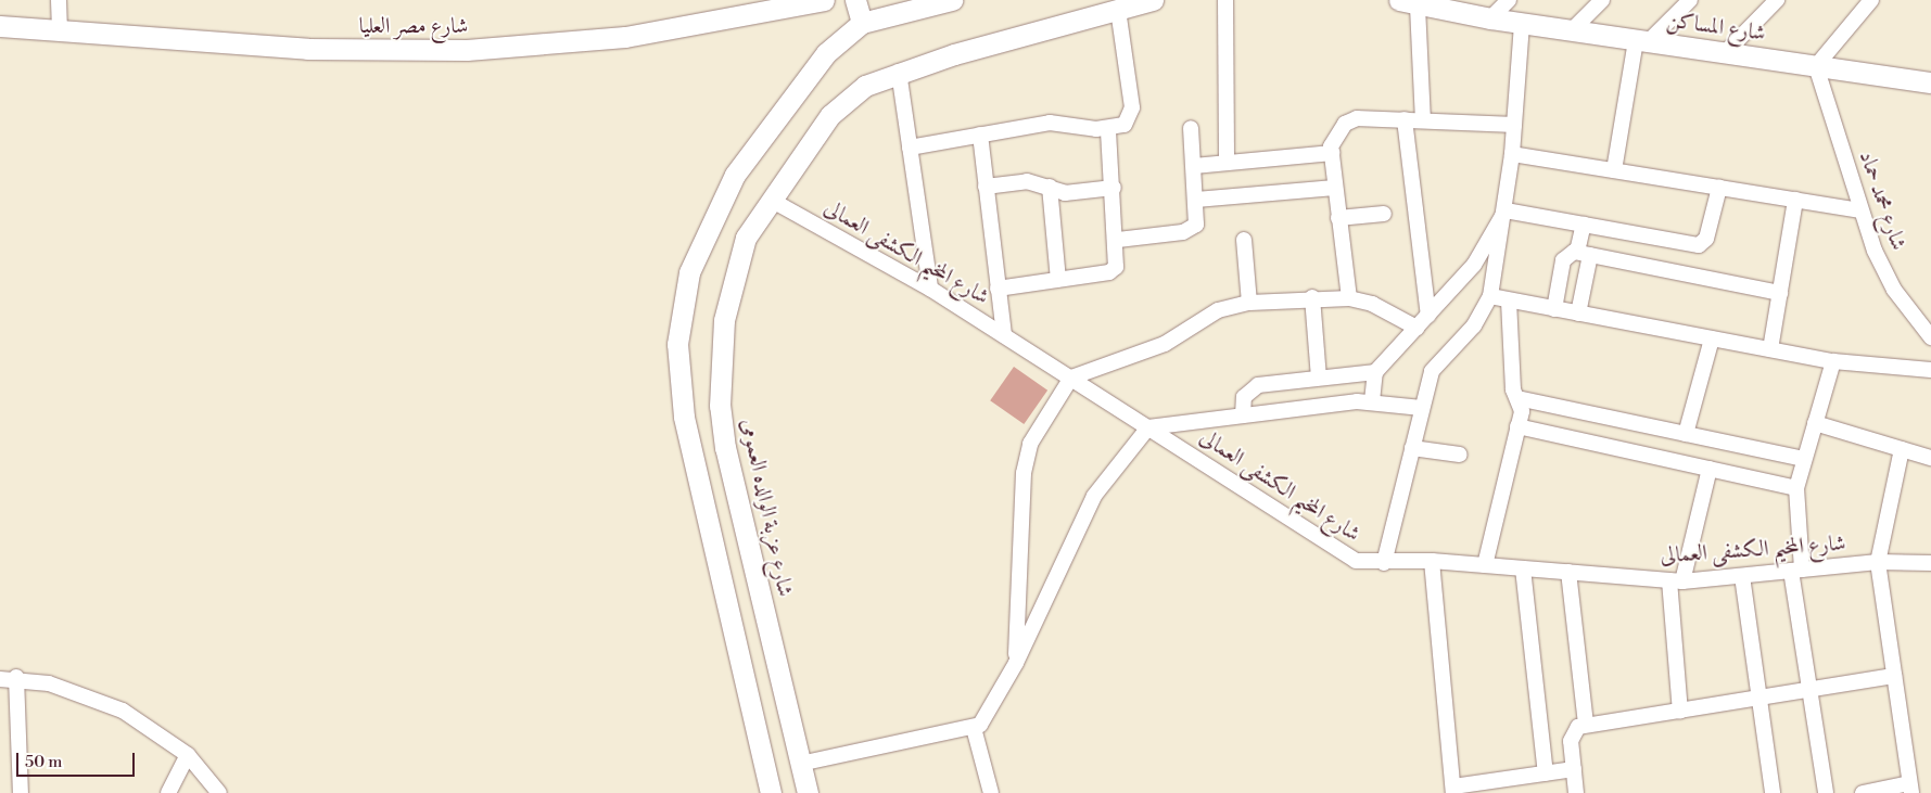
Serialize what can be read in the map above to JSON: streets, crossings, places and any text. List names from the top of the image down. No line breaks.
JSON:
{"streets":{"street":["شارع مصر العليا","شارع المساكن","شارع محمد حماد","شارع المخيم الكشفى العمالى","شارع عزبة الوالده العمومى"]},"crossings":[["شارع المساكن","شارع محمد حماد"],["شارع المخيم الكشفى العمالى","شارع عزبة الوالده العمومى"]],"scale_bar":"50 m"}
